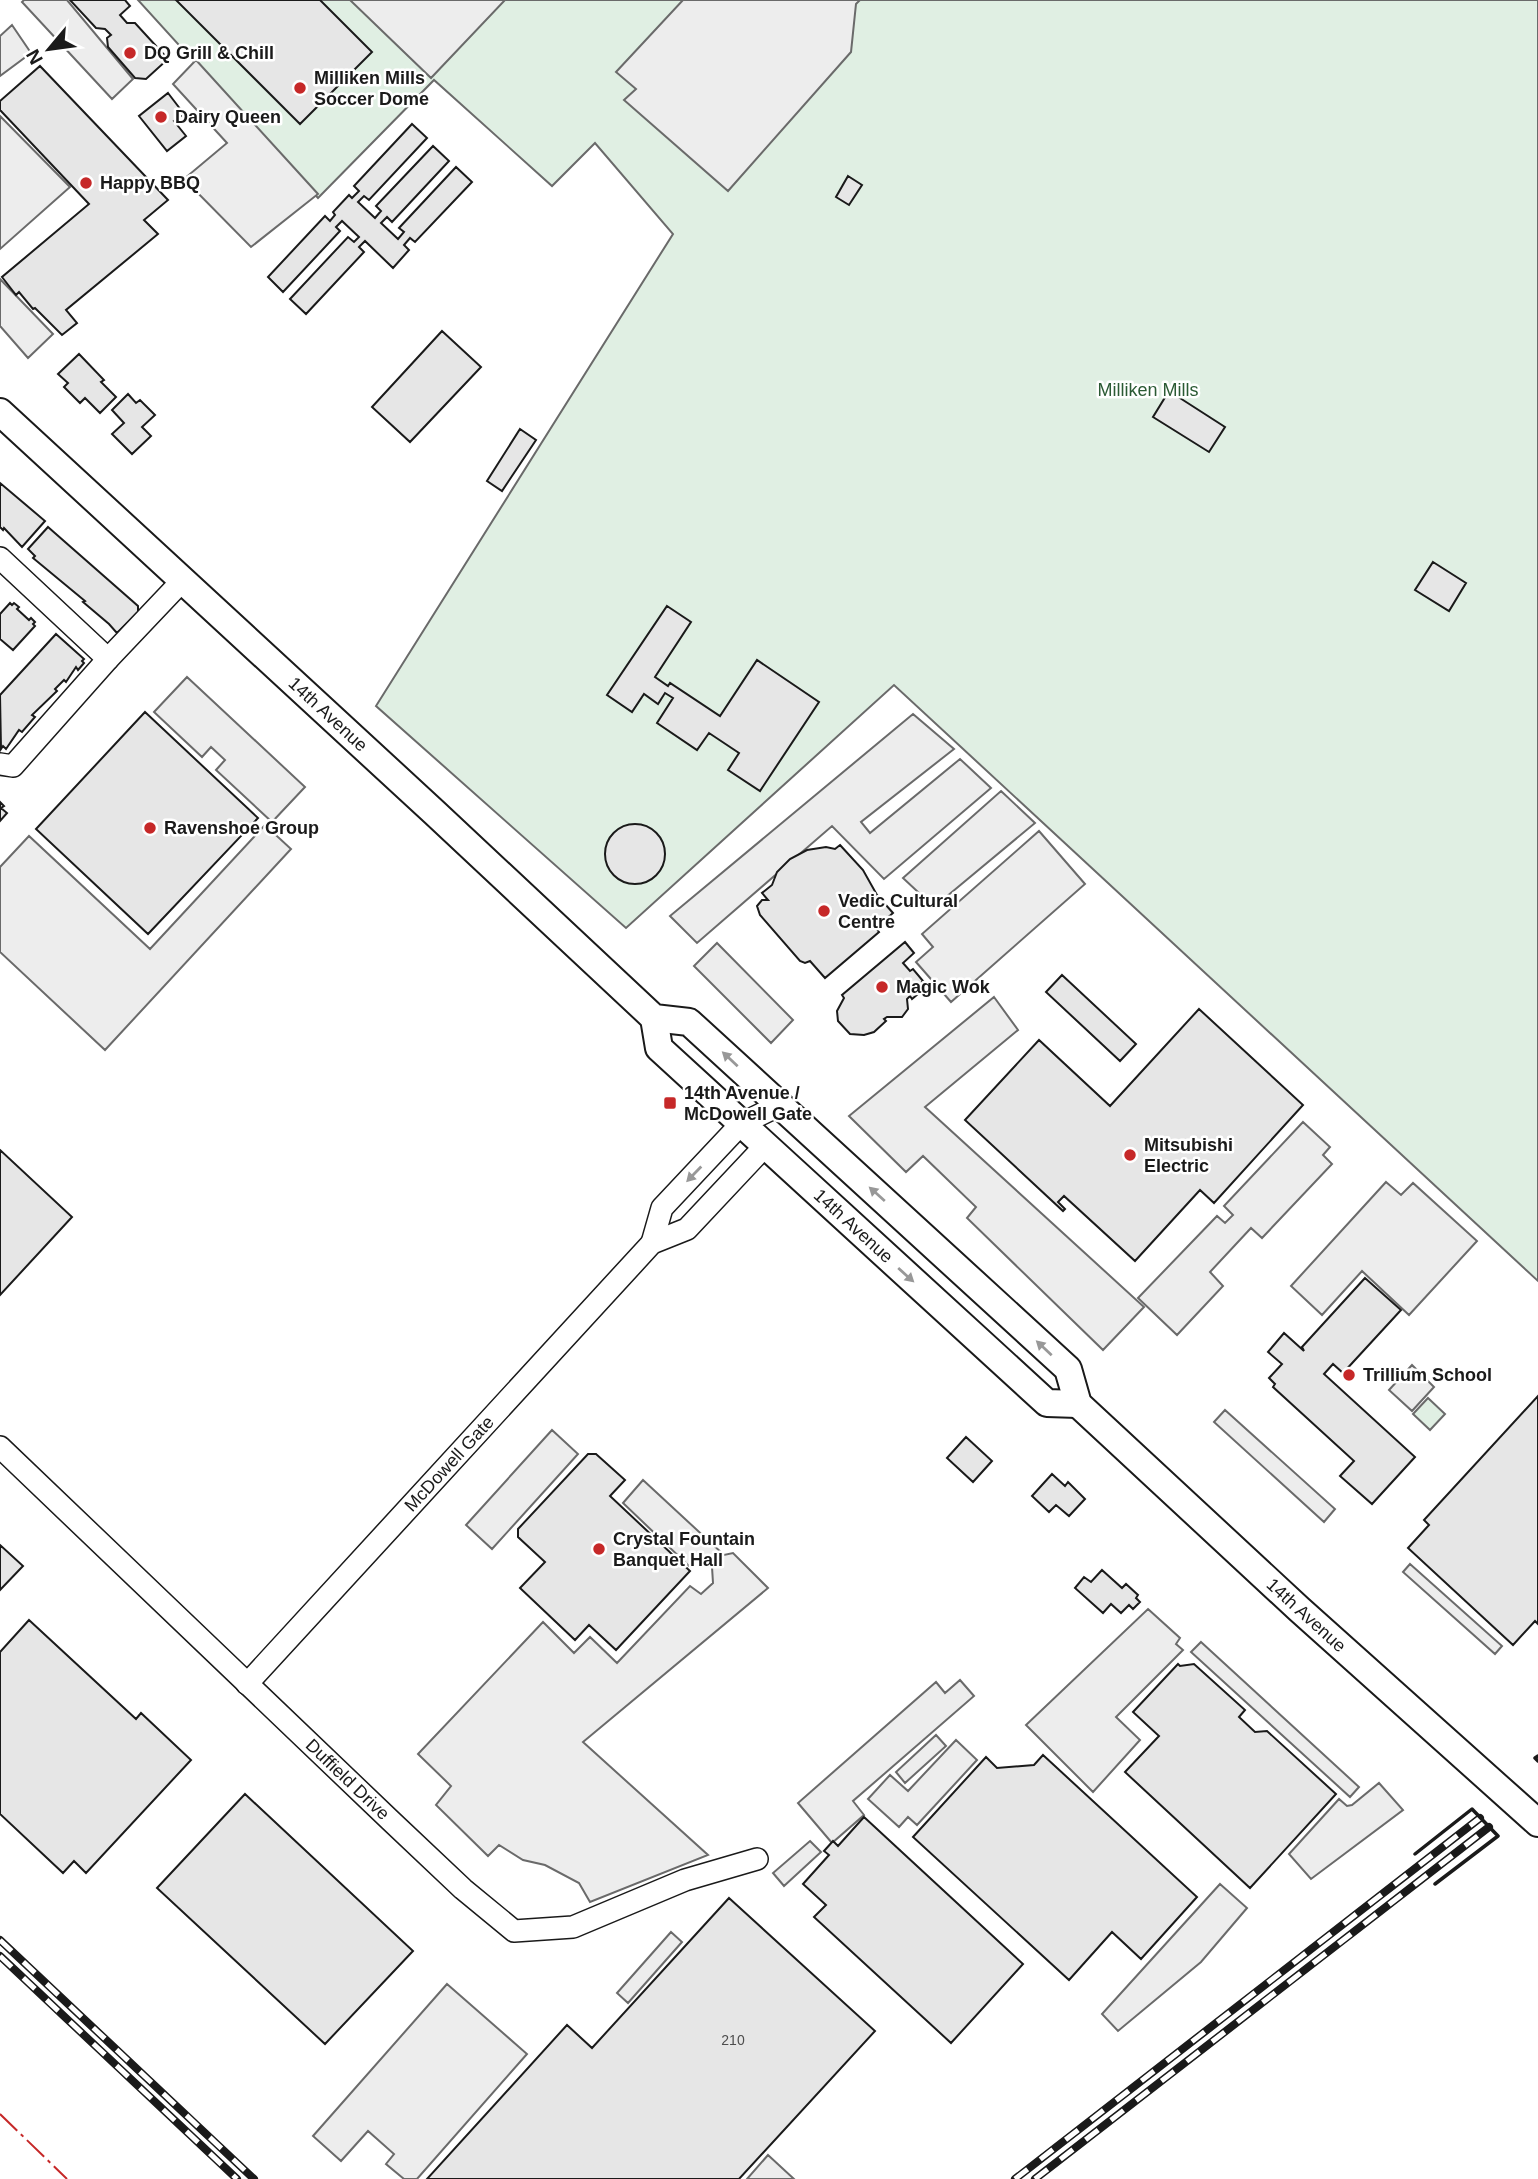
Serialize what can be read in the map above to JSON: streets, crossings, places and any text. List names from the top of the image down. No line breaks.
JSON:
{"streets":{"main road":["14th Avenue"],"street":["McDowell Gate","Duffield Drive"]},"crossings":[["14th Avenue","McDowell Gate"],["McDowell Gate","Duffield Drive"]],"parks":["Milliken Mills"],"places":{"other":["DQ Grill & Chill","Milliken Mills Soccer Dome","Dairy Queen","Happy BBQ","Ravenshoe Group","Vedic Cultural Centre","Magic Wok","Mitsubishi Electric","Trillium School","Crystal Fountain Banquet Hall"],"transit":["14th Avenue / McDowell Gate"]},"house_numbers":["210"],"north":"bottom left"}
